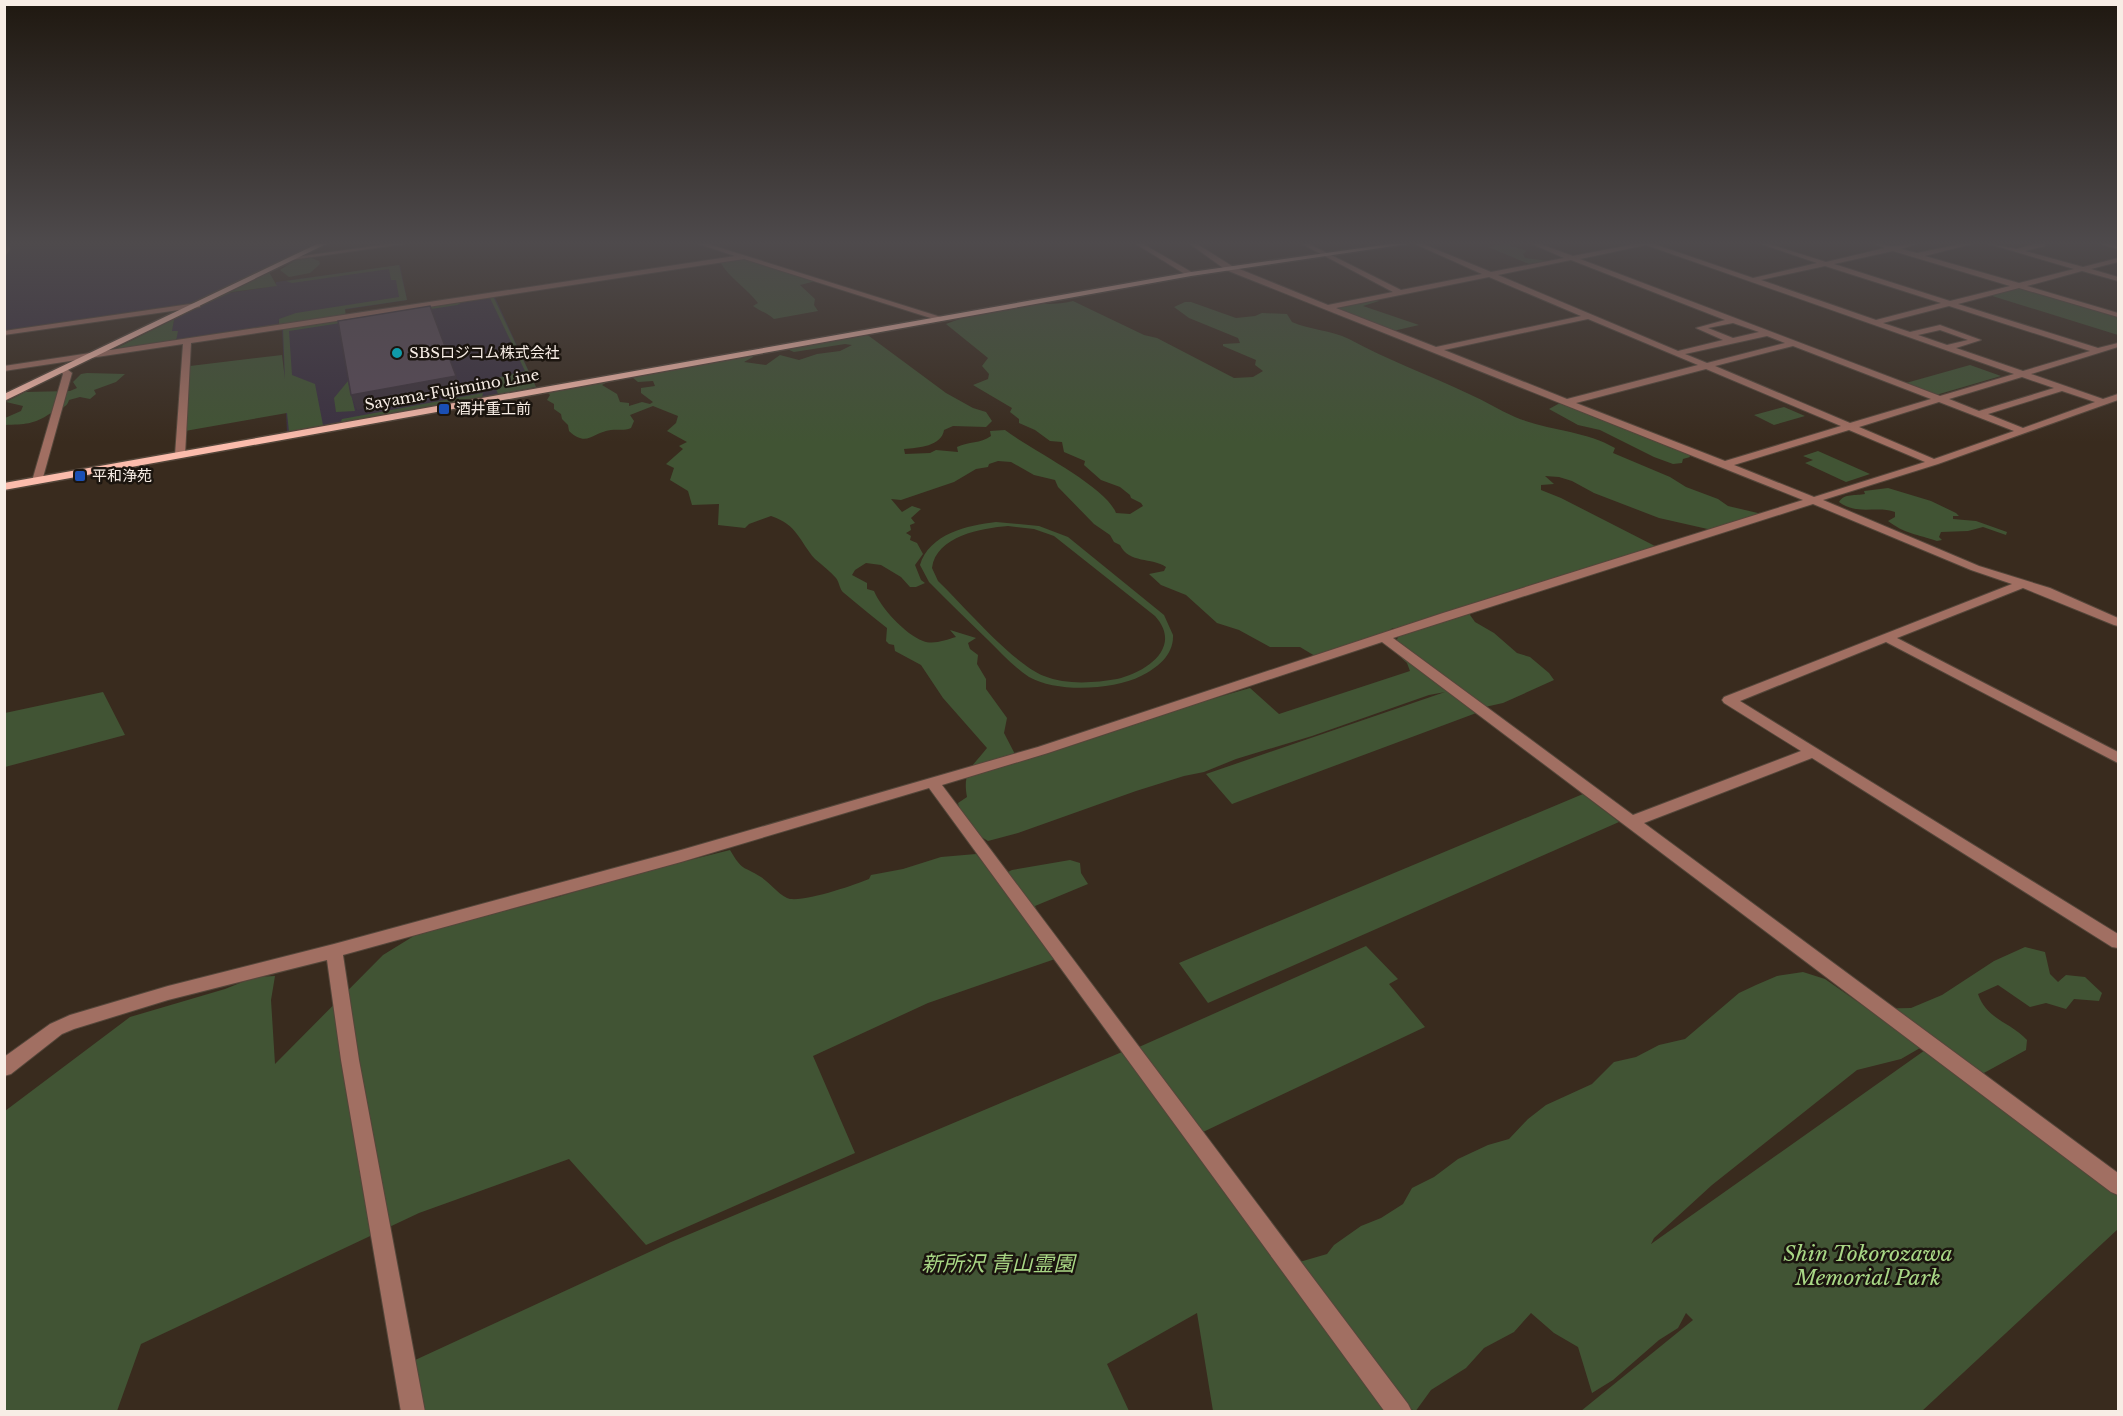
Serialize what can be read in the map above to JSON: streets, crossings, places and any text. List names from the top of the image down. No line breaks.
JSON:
{"streets":{"main road":["Sayama-Fujimino Line"]},"parks":["Shin Tokorozawa Memorial Park","新所沢 青山霊園"],"places":{"other":["SBSロジコム株式会社"],"transit":["酒井重工前","平和浄苑"]}}
